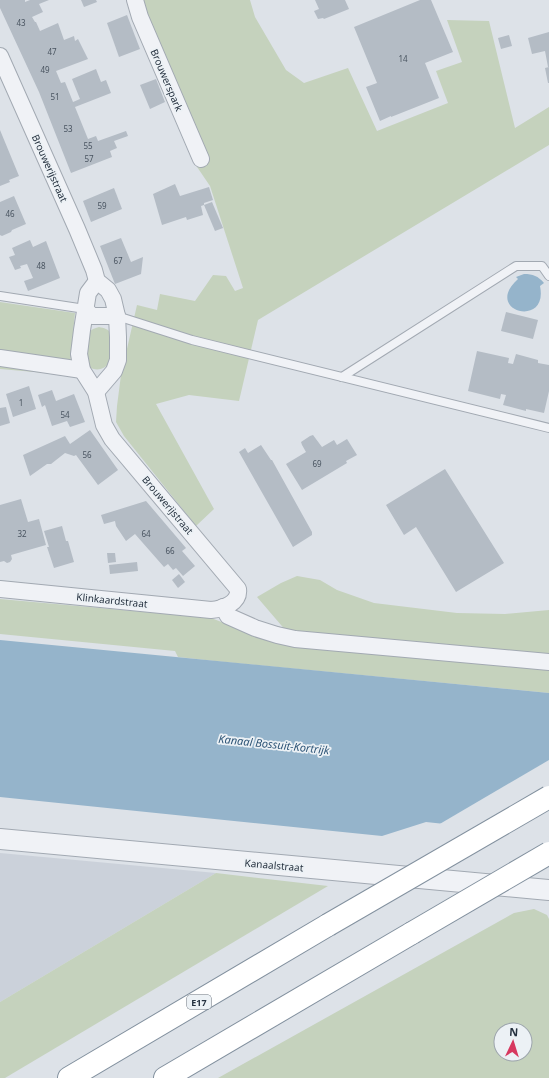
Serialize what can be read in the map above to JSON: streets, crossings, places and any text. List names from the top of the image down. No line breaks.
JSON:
{"streets":{"highway":["E17"],"street":["Brouwerspark","Brouwerijstraat","Klinkaardstraat","Kanaalstraat"]},"crossings":[["Brouwerijstraat","Klinkaardstraat"]],"water":["Kanaal Bossuit-Kortrijk"],"house_numbers":["43","47","14","49","51","53","55","57","59","46","67","48","1","54","56","69","32","64","66"],"north":"top"}
